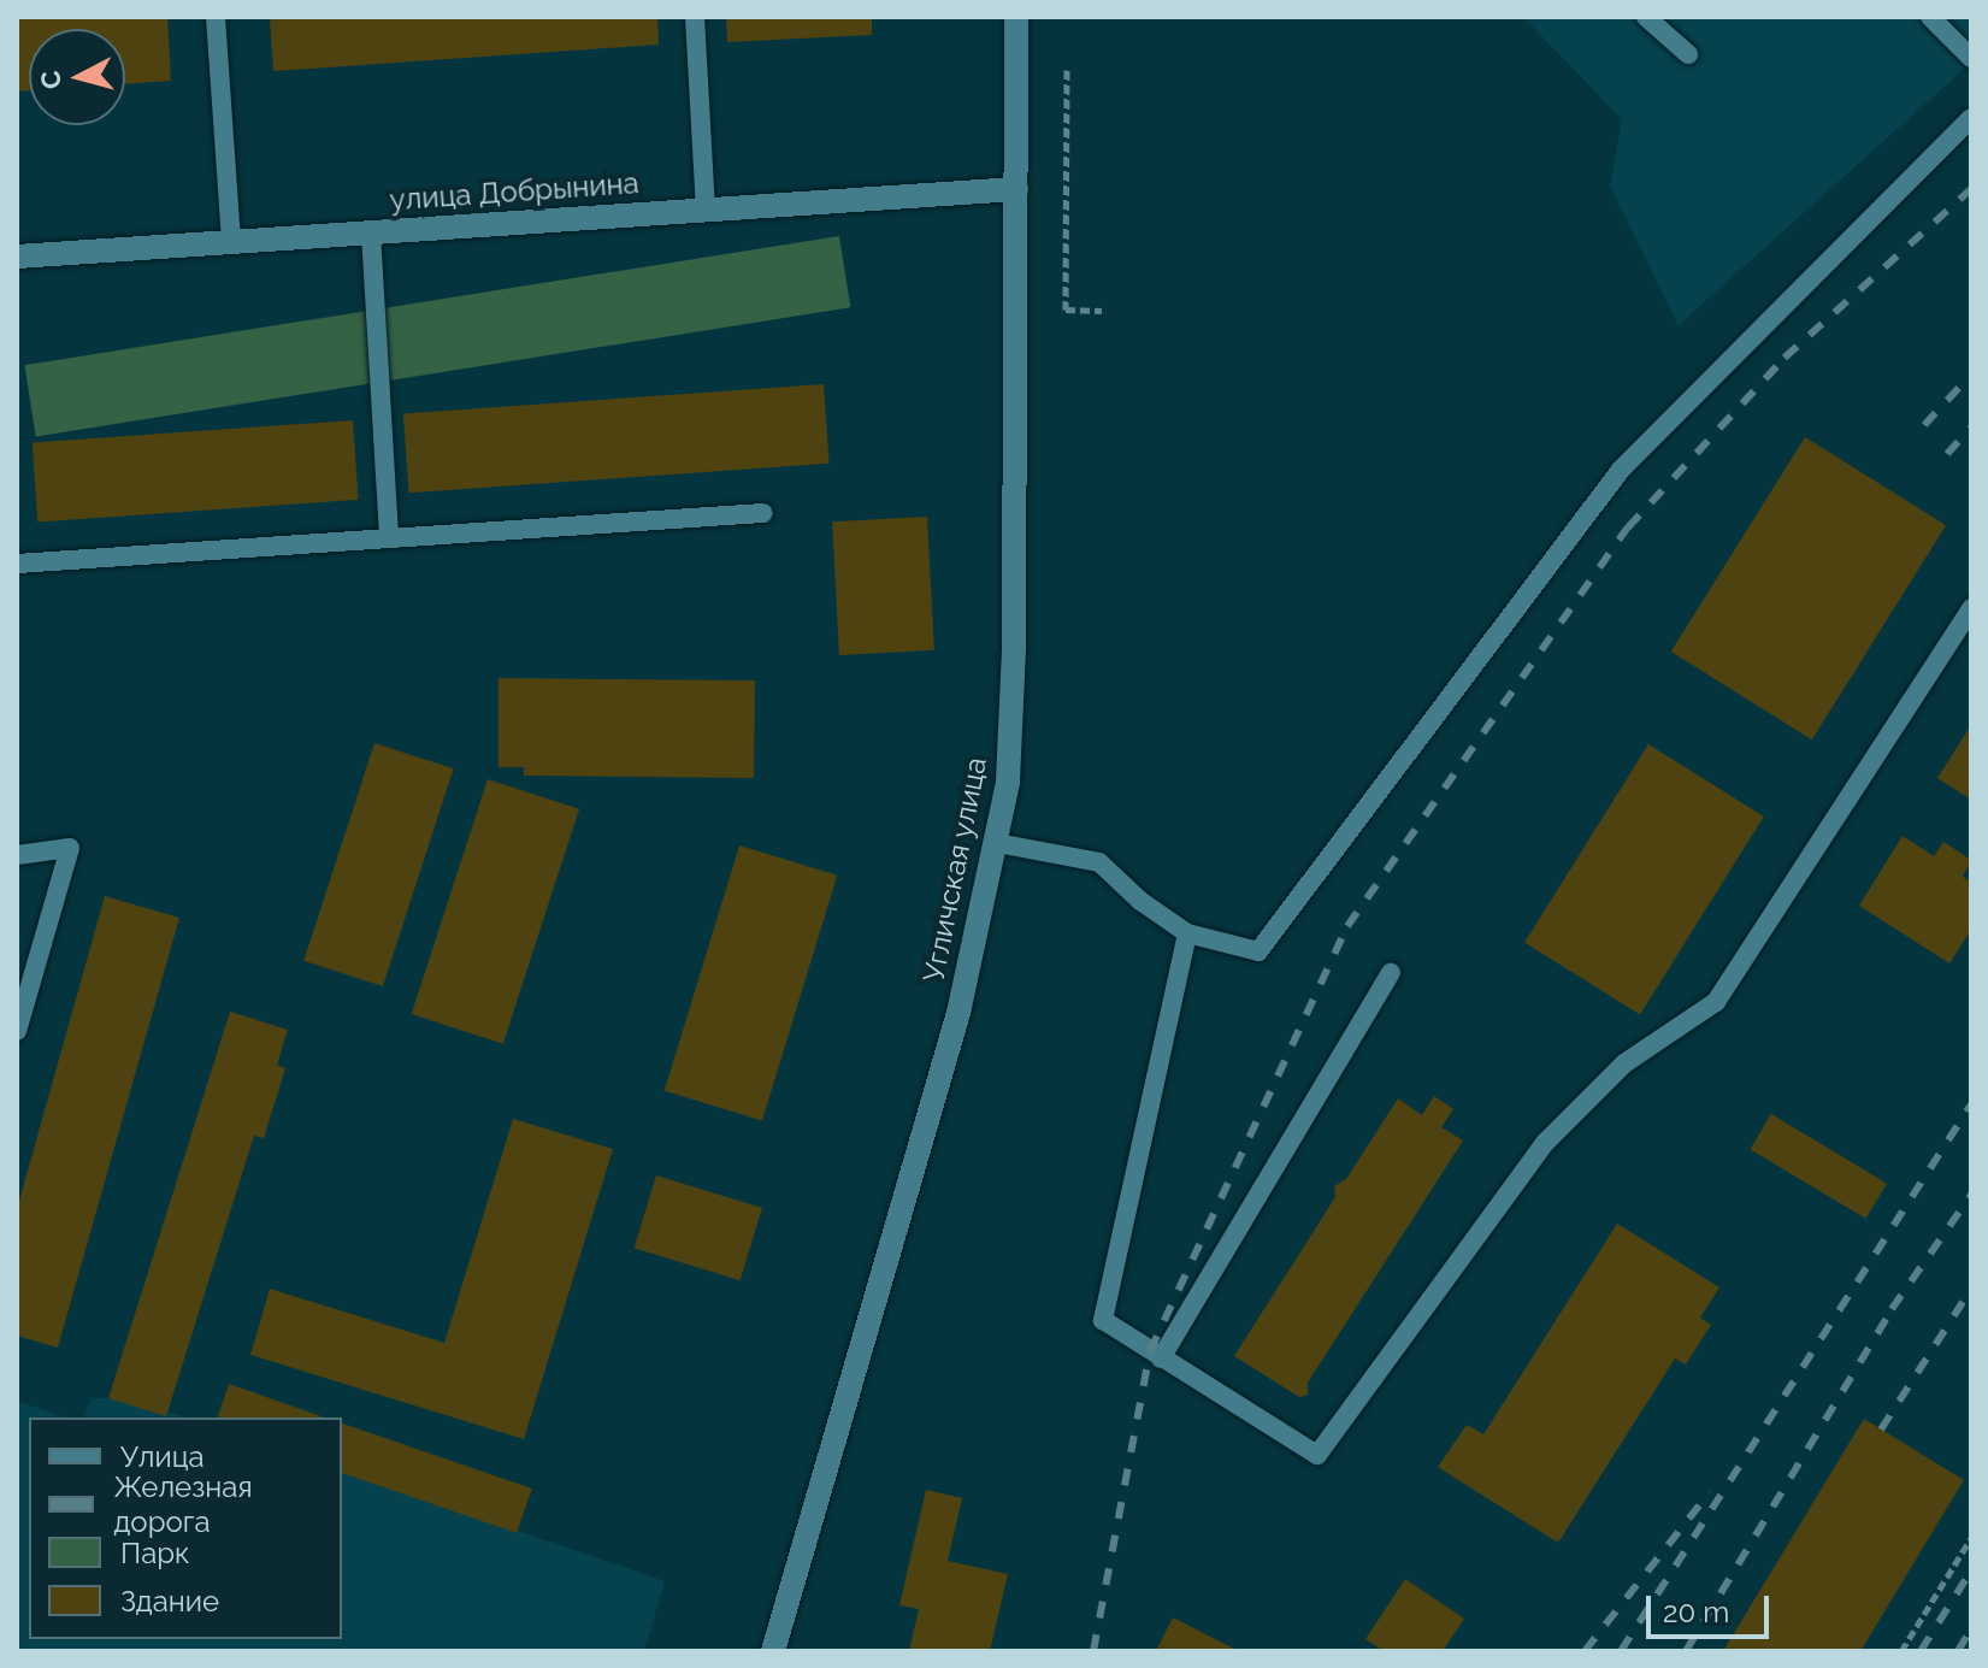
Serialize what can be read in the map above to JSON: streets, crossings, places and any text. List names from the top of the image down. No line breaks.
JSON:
{"streets":{"street":["улица Добрынина","Угличская улица"]},"crossings":[["улица Добрынина","Угличская улица"]],"legend":["Улица","Железная дорога","Парк","Здание"],"scale_bar":"20 m","north":"left"}
